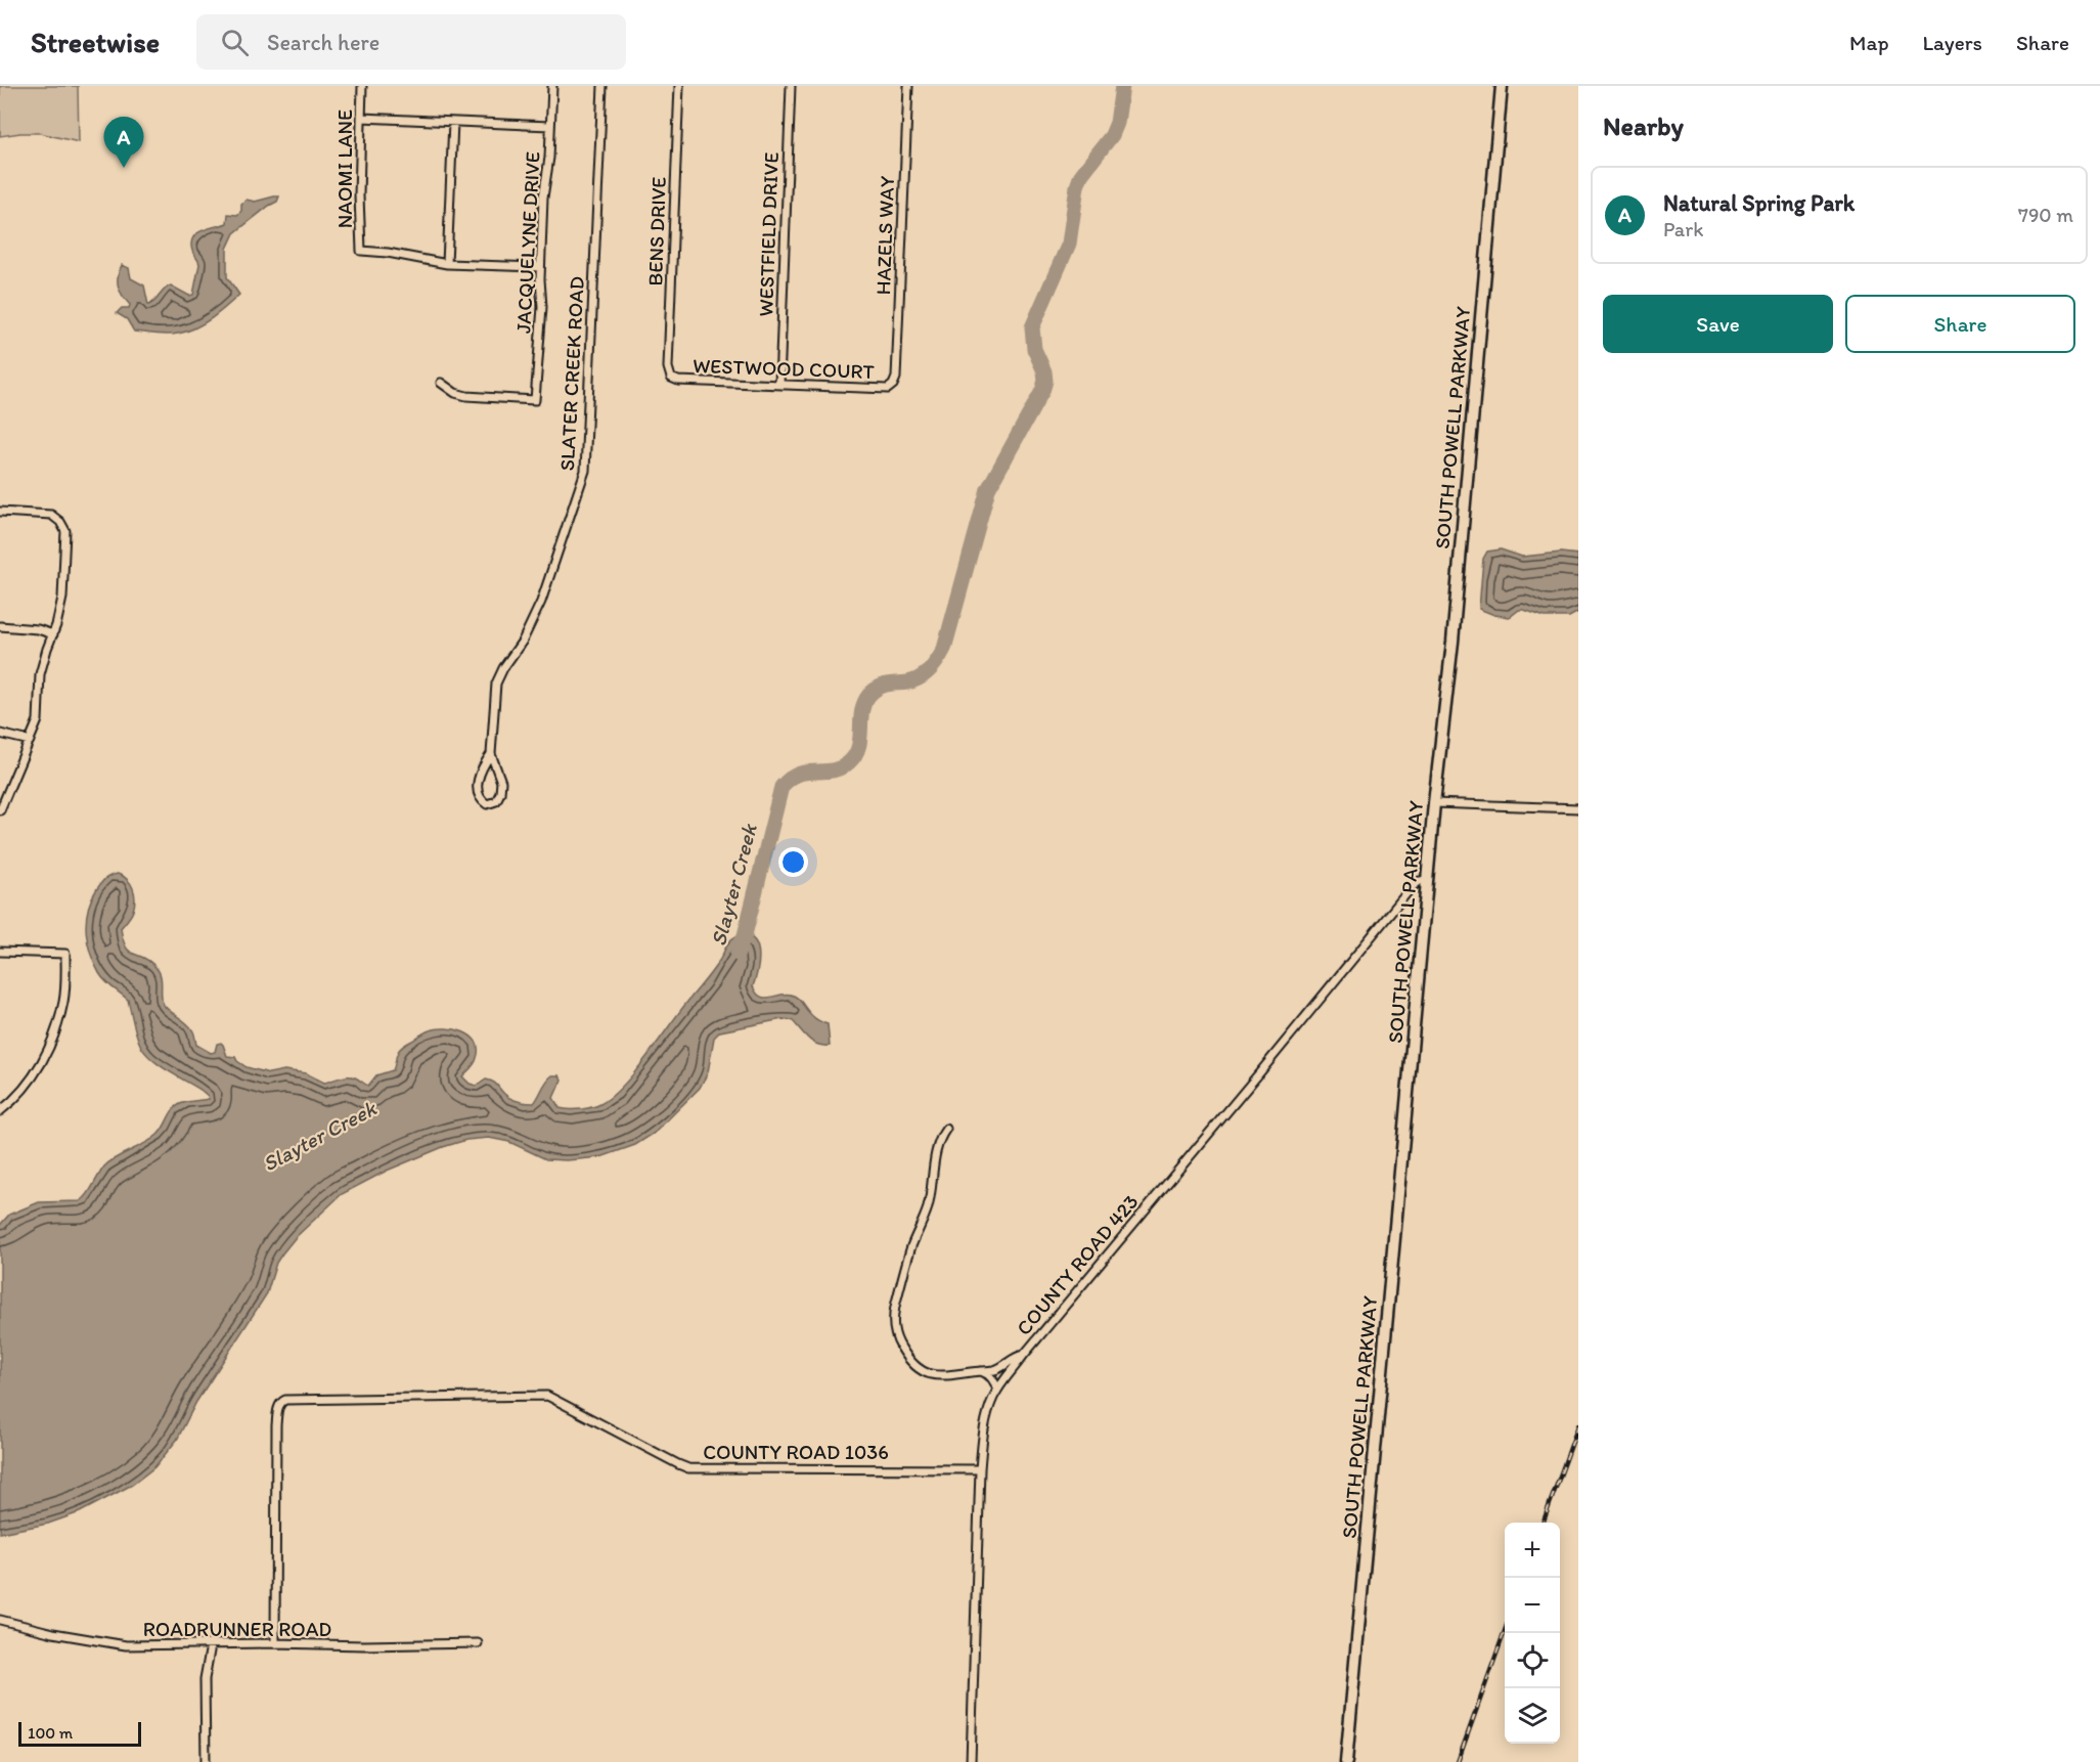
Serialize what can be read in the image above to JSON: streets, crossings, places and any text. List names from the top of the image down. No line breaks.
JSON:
{"streets":{"main road":["SOUTH POWELL PARKWAY"],"street":["NAOMI LANE","BENS DRIVE","WESTFIELD DRIVE","HAZELS WAY","JACQUELYNE DRIVE","WESTWOOD COURT","SLATER CREEK ROAD","COUNTY ROAD 423","COUNTY ROAD 1036","ROADRUNNER ROAD"]},"crossings":[["BENS DRIVE","WESTWOOD COURT"],["WESTFIELD DRIVE","WESTWOOD COURT"],["HAZELS WAY","WESTWOOD COURT"],["SOUTH POWELL PARKWAY","COUNTY ROAD 423"],["COUNTY ROAD 423","COUNTY ROAD 1036"],["COUNTY ROAD 1036","ROADRUNNER ROAD"]],"water":["Slayter Creek"],"scale_bar":"100 m","page":{"header":"Streetwise","search":"Search here","nav":["Map","Layers","Share"],"heading":"Nearby","pins":"A","list":[{"mark":"A","name":"Natural Spring Park","note":"Park","value":"790 m"}],"buttons":["Save","Share"],"map_buttons":["+","−"],"scale":"100 m"}}
